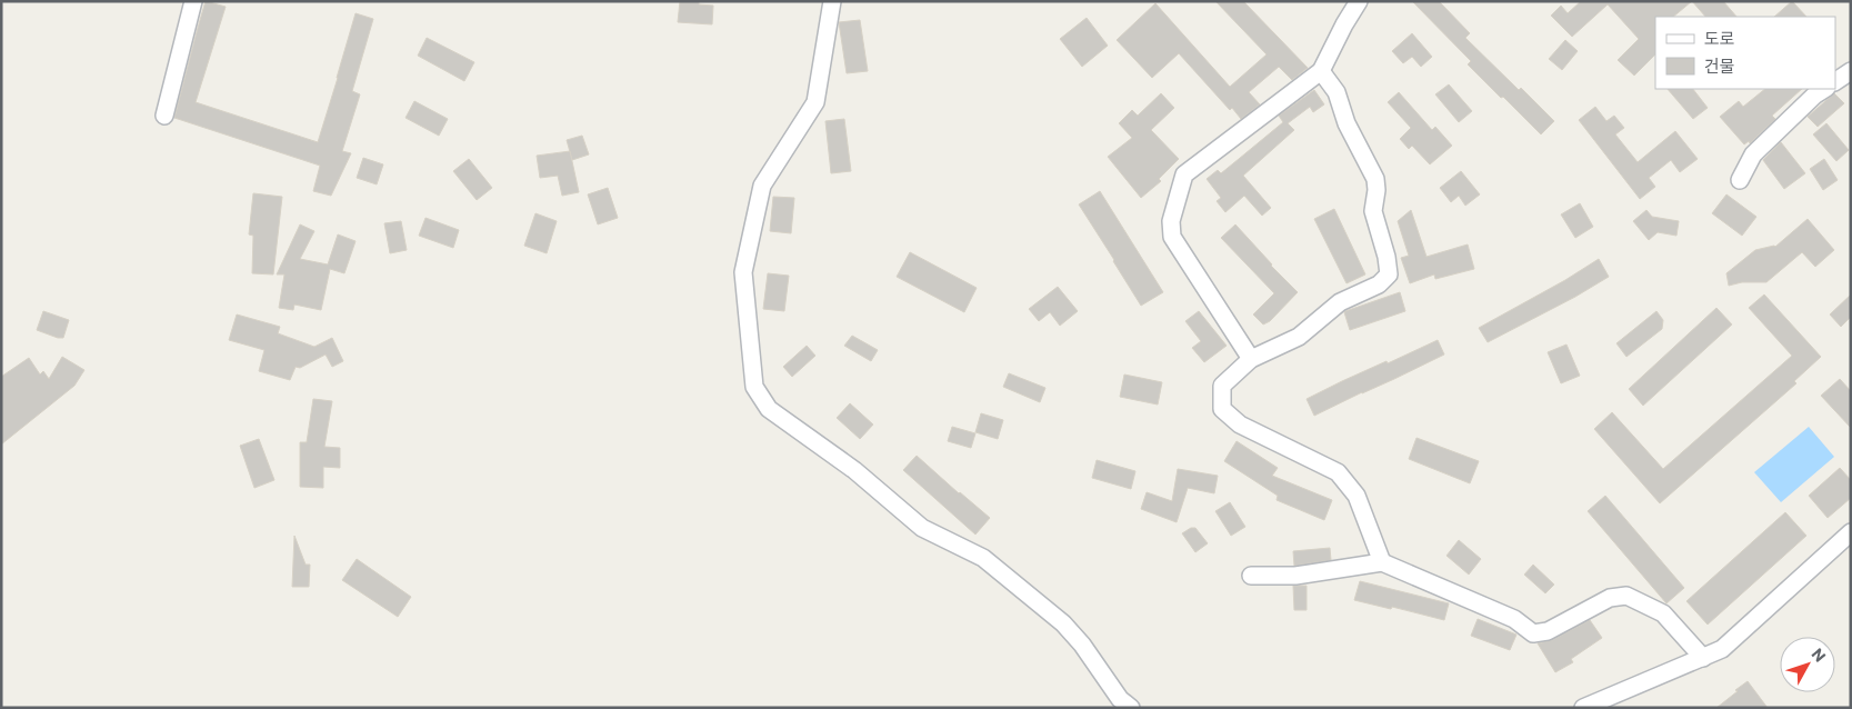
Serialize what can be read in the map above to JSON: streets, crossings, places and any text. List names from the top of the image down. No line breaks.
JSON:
{"legend":["도로","건물"],"north":"top right"}
